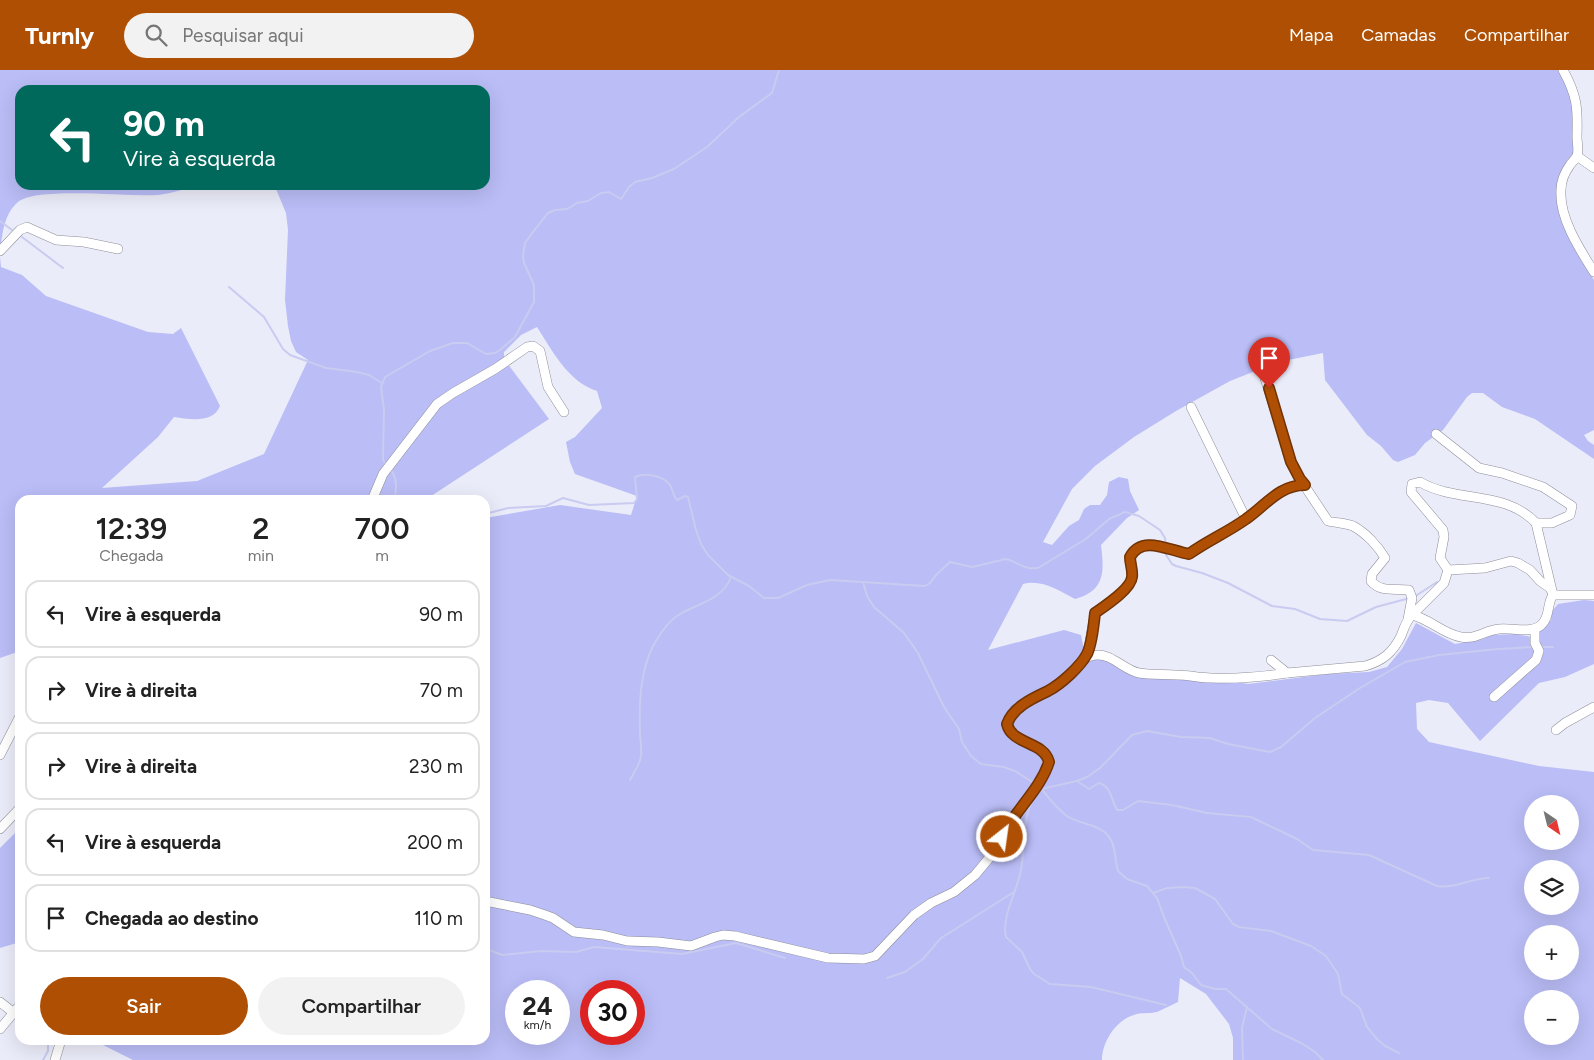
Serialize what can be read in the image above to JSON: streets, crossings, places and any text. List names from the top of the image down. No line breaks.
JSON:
{"north":"bottom right","page":{"header":"Turnly","search":"Pesquisar aqui","nav":["Mapa","Camadas","Compartilhar"],"turn":["90 m","Vire à esquerda"],"eta":["12:39","Chegada","2","min","700","m"],"list":[{"name":"Vire à esquerda","value":"90 m"},{"name":"Vire à direita","value":"70 m"},{"name":"Vire à direita","value":"230 m"},{"name":"Vire à esquerda","value":"200 m"},{"name":"Chegada ao destino","value":"110 m"}],"map_buttons":["+","−"],"buttons":["Sair","Compartilhar"],"speed":"24 km/h","limit":"30"}}
